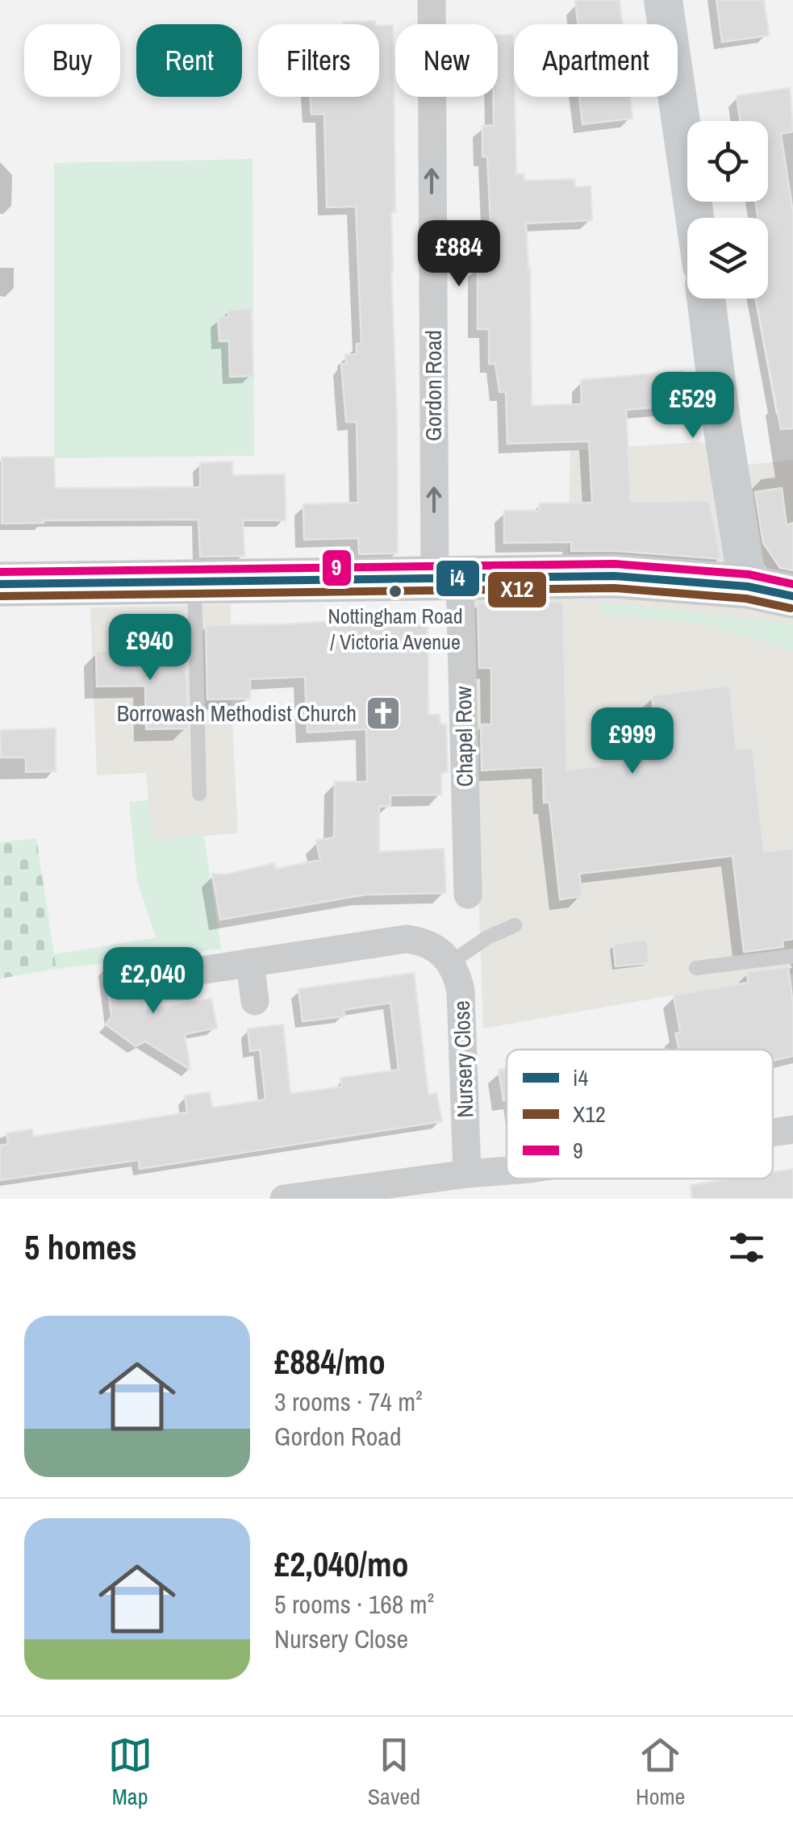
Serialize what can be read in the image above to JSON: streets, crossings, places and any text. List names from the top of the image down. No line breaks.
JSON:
{"streets":{"street":["Gordon Road","Chapel Row","Nursery Close"]},"crossings":[["Gordon Road","Chapel Row"]],"one_way":["Gordon Road"],"places":{"other":["Nottingham Road / Victoria Avenue"],"church":["Borrowash Methodist Church"]},"lines":["transit line 9","transit line i4","transit line X12"],"legend":["i4","X12","9"],"page":{"chip":["Buy","Rent","Filters","New","Apartment"],"price":["£884","£529","£940","£999","£2,040"],"heading":"5 homes","list":[{"name":"£884/mo","note":"3 rooms · 74 m² · Gordon Road"},{"name":"£2,040/mo","note":"5 rooms · 168 m² · Nursery Close"}],"tabs":["Map","Saved","Home"]}}
